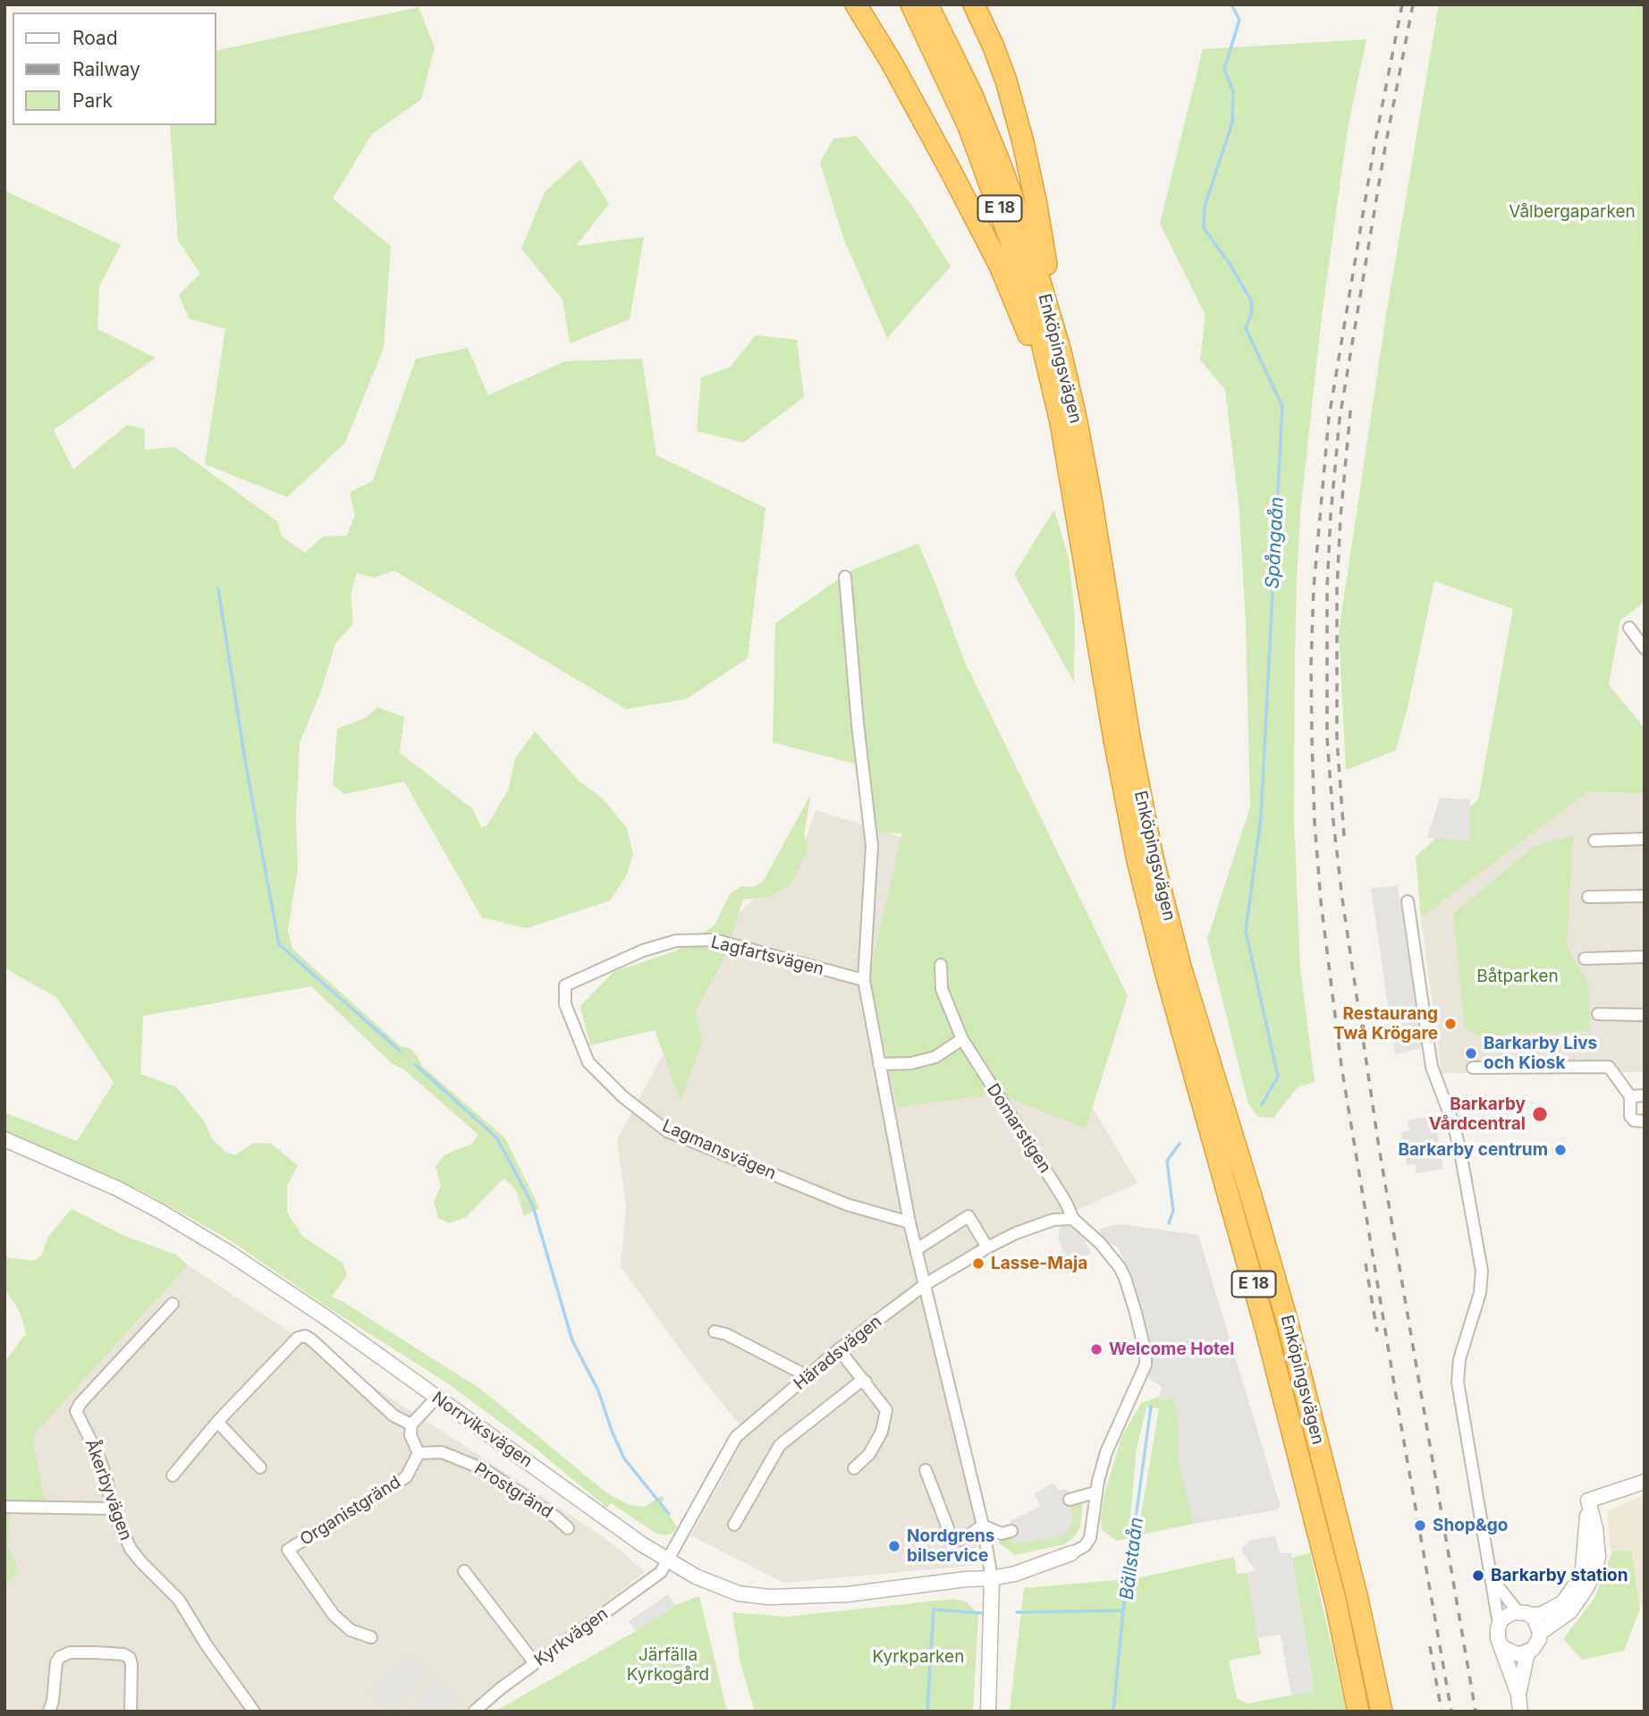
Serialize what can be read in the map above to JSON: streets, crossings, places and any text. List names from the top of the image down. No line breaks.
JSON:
{"streets":{"highway":["E 18","Enköpingsvägen"],"street":["Lagfartsvägen","Domarstigen","Lagmansvägen","Häradsvägen","Norrviksvägen","Åkerbyvägen","Prostgränd","Organistgränd","Kyrkvägen"]},"crossings":[["Lagfartsvägen","Lagmansvägen"],["Domarstigen","Häradsvägen"],["Häradsvägen","Norrviksvägen"],["Häradsvägen","Kyrkvägen"],["Norrviksvägen","Kyrkvägen"],["Prostgränd","Organistgränd"]],"water":["Spångaån","Bällstaån"],"parks":["Vålbergaparken","Båtparken","Järfälla Kyrkogård","Kyrkparken"],"places":["Restaurang Twå Krögare","Barkarby Livs och Kiosk","Barkarby Vårdcentral","Barkarby centrum","Lasse-Maja","Welcome Hotel","Shop&go","Nordgrens bilservice","Barkarby station"],"legend":["Road","Railway","Park"]}
